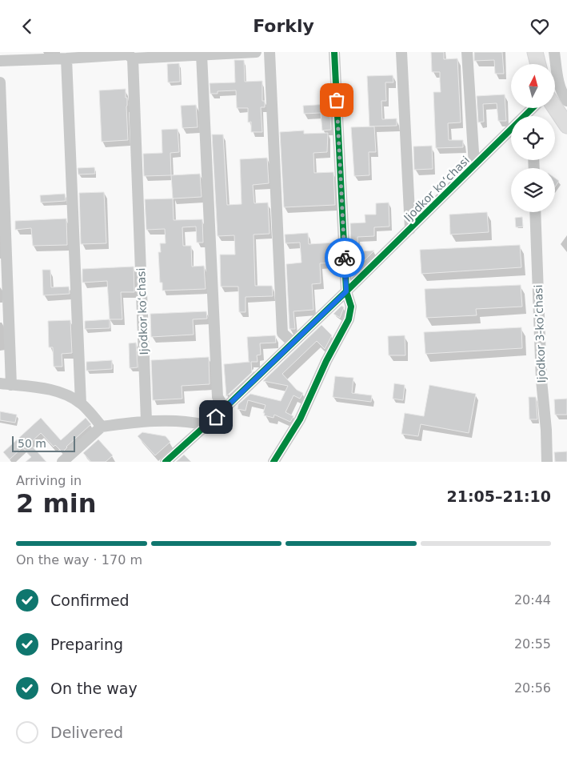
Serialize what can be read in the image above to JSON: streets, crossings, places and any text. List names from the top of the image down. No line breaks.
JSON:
{"streets":{"street":["Ijodkor koʻchasi","Ijodkor 3-koʼchasi"]},"scale_bar":"50 m","north":"top","page":{"header":"Forkly","scale":"50 m","heading":["2 min","Arriving in","21:05–21:10"],"bar":"On the way · 170 m","list":[["Confirmed","20:44"],["Preparing","20:55"],["On the way","20:56"],"Delivered"]}}
